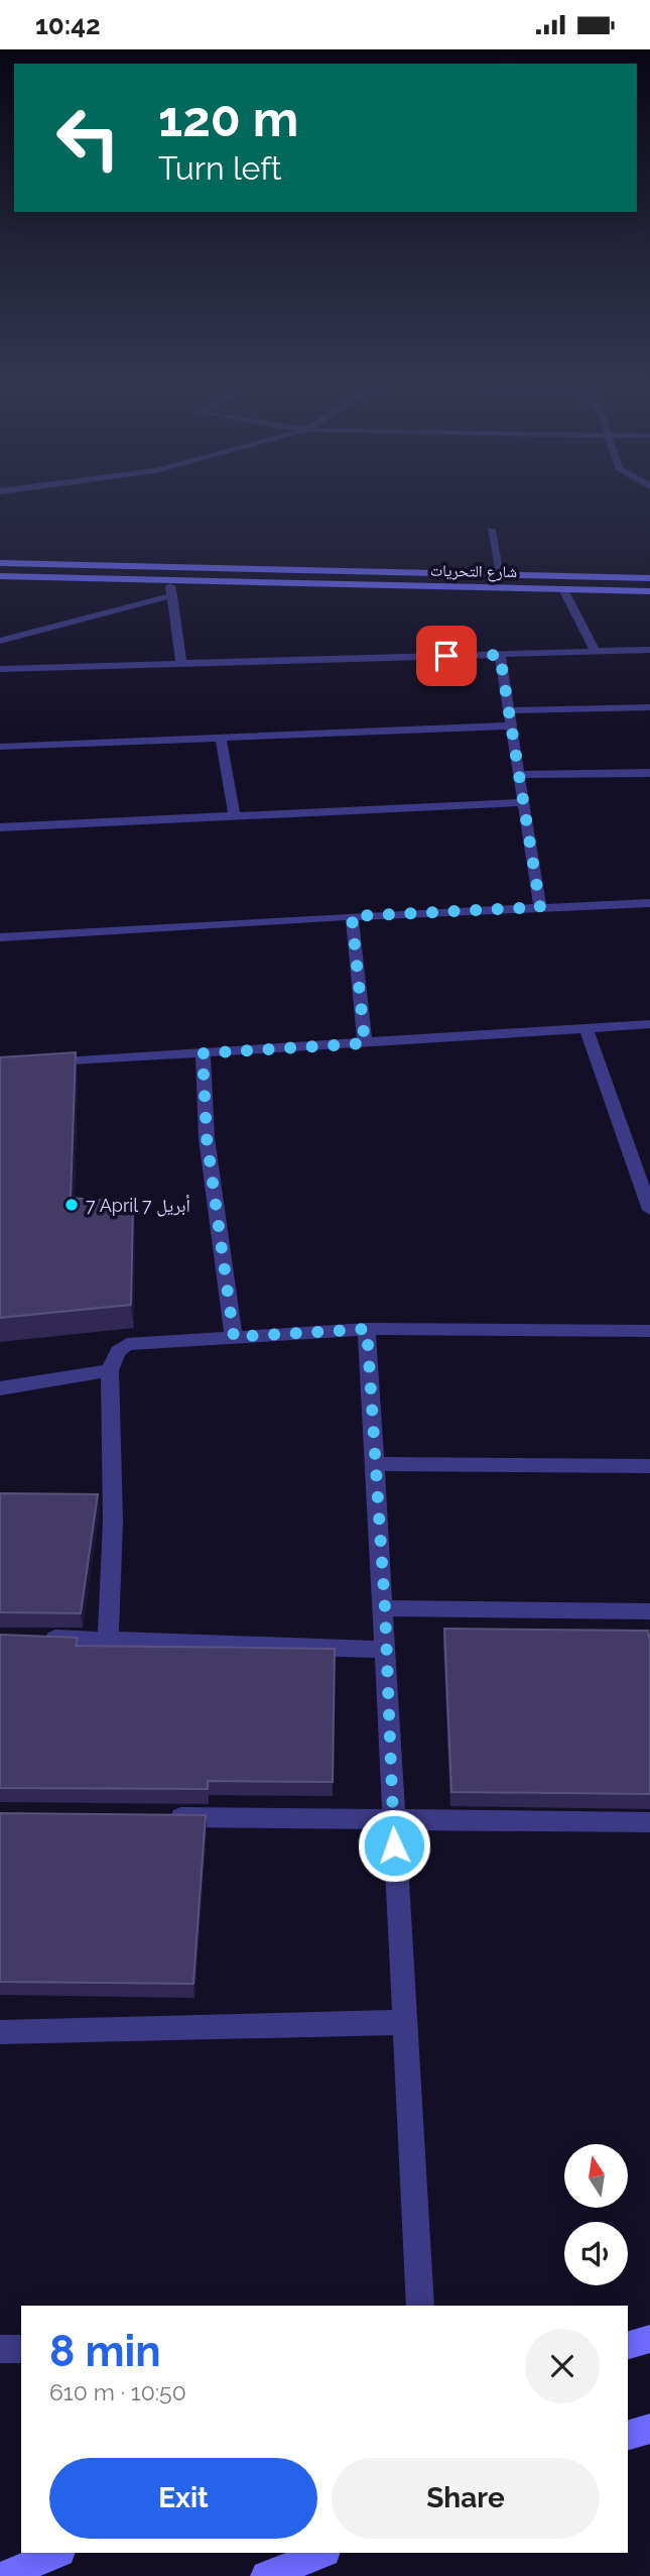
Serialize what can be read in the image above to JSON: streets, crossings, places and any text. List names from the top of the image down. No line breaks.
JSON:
{"streets":{"main road":["شارع التحريات"]},"places":["7 April 7 أبريل"],"north":"top","page":{"status":"10:42","turn":["120 m","Turn left"],"heading":["8 min","610 m · 10:50"],"buttons":["Exit","Share"]}}
